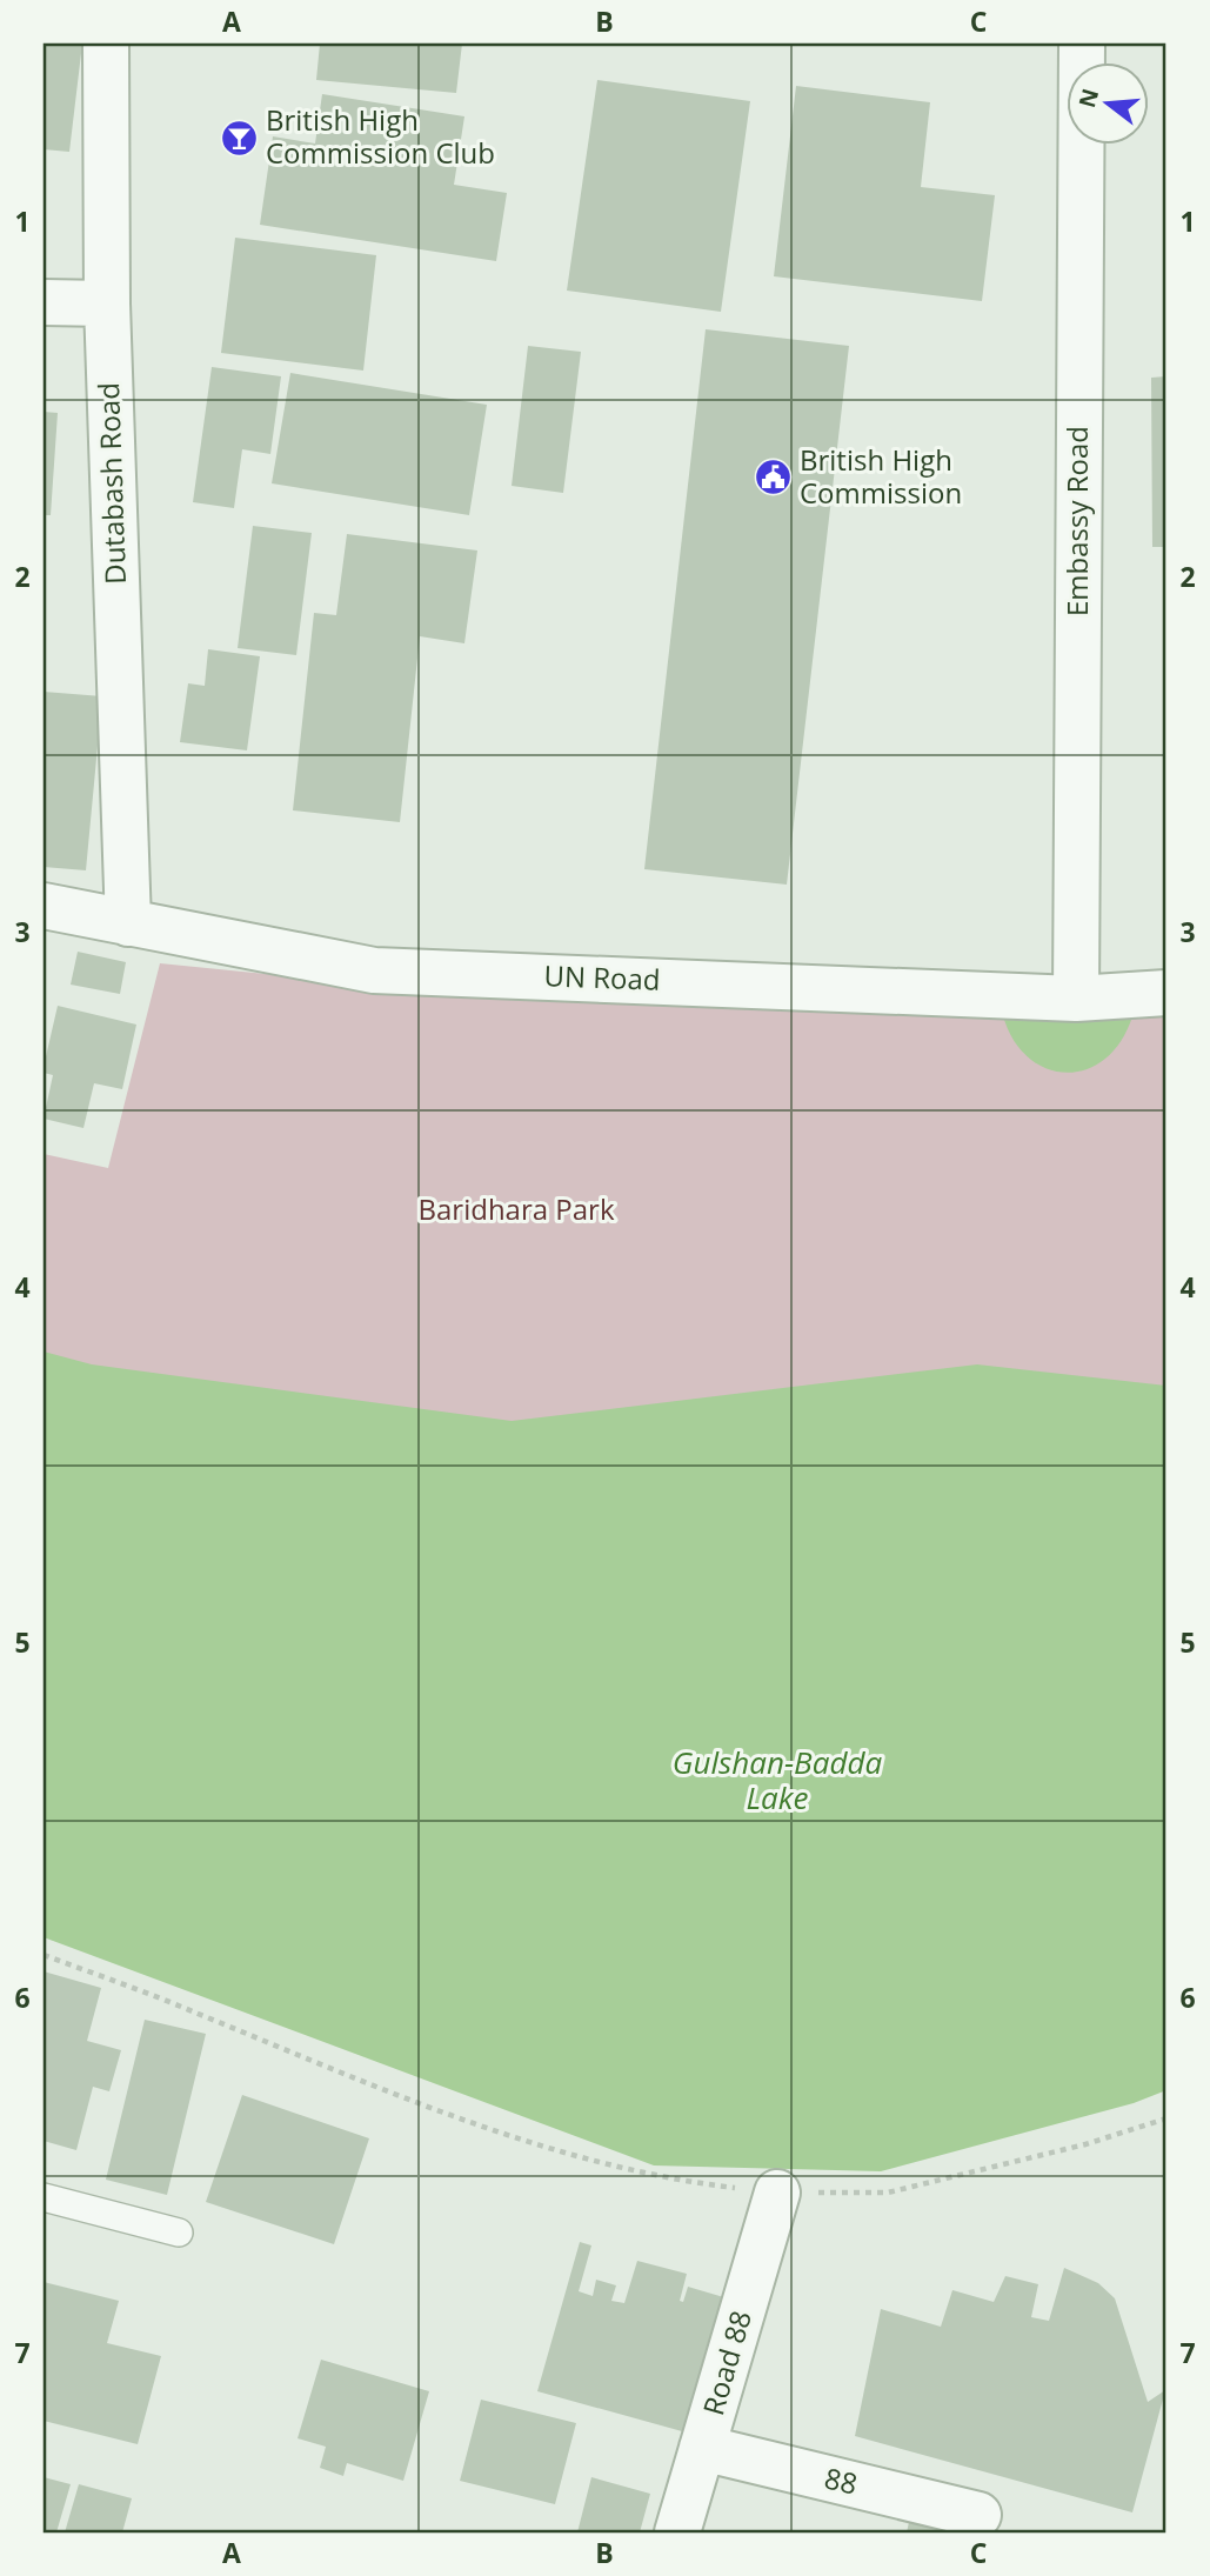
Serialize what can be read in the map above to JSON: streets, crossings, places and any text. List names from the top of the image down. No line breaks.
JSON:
{"streets":{"street":["Dutabash Road","Embassy Road","UN Road","Road 88","88"]},"crossings":[["Dutabash Road","UN Road"],["Embassy Road","UN Road"],["Road 88","88"]],"water":["Gulshan-Badda Lake"],"parks":["Baridhara Park"],"places":{"bar":["British High Commission Club"],"public building":["British High Commission"]},"north":"left","grid":{"columns":["A","B","C"],"rows":["1","2","3","4","5","6","7"]}}
